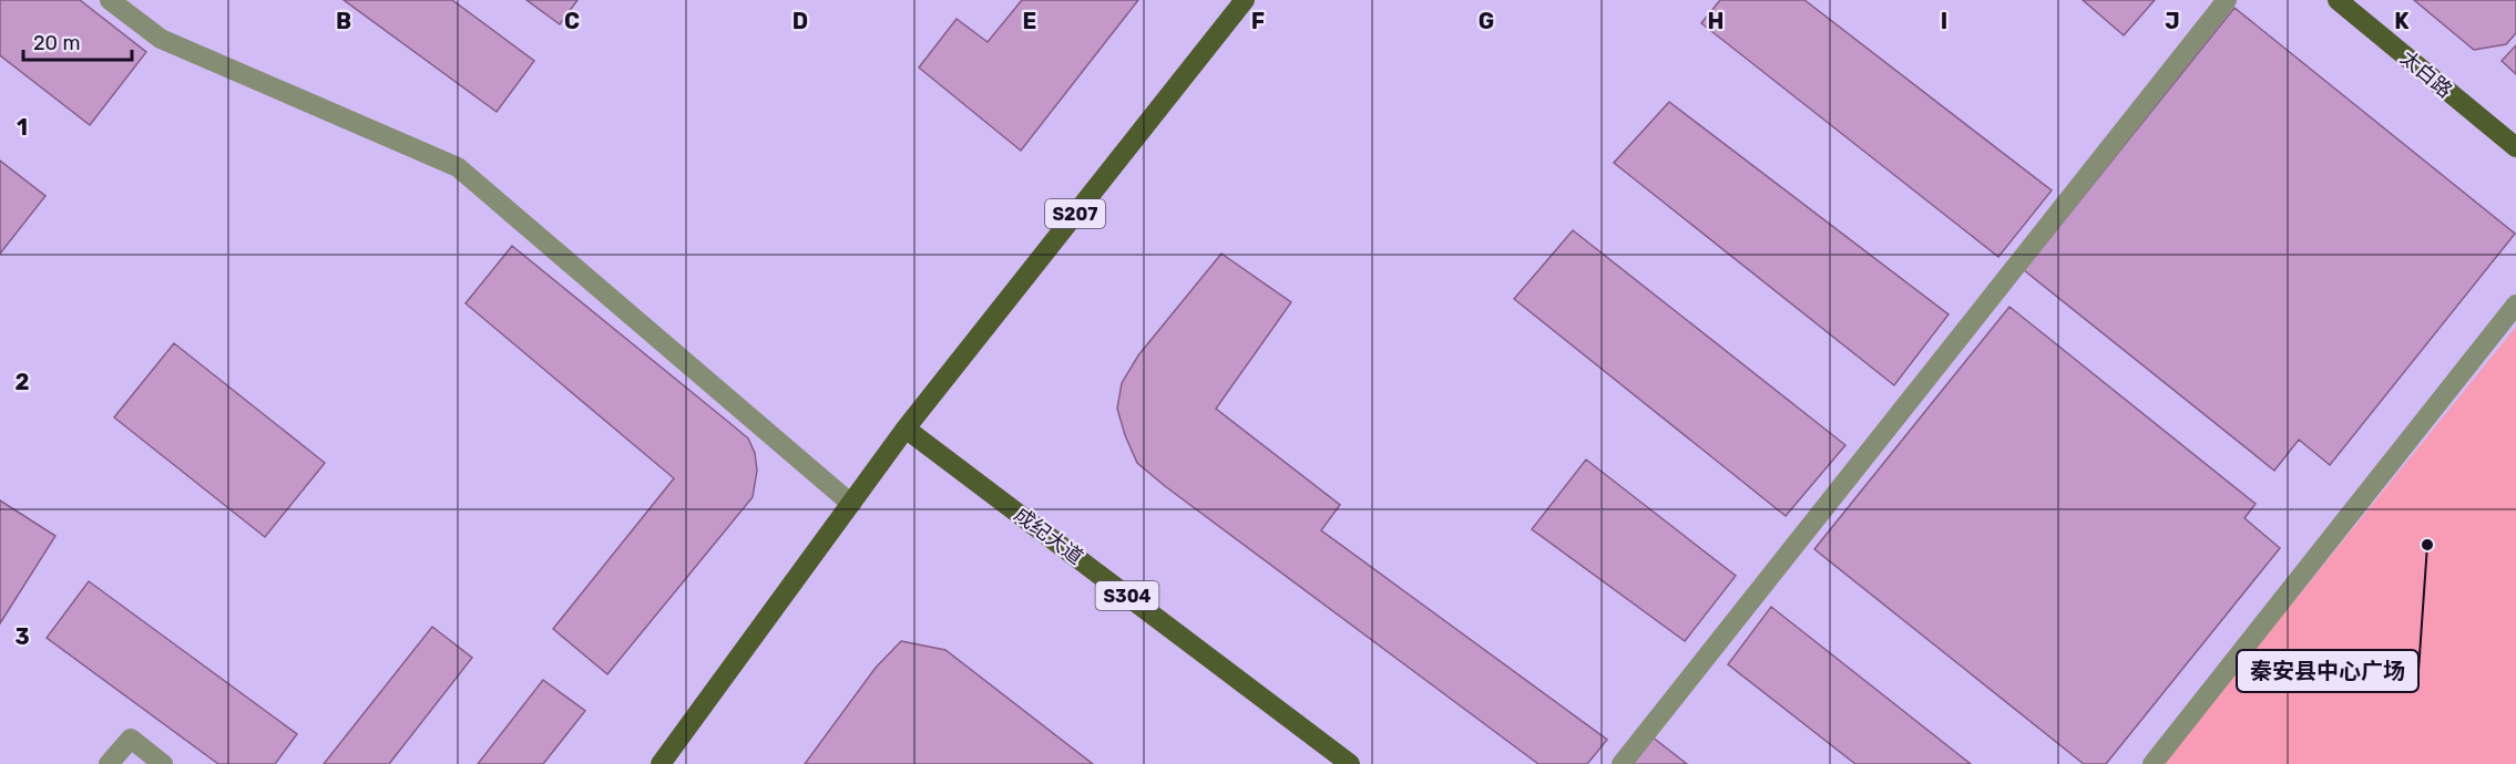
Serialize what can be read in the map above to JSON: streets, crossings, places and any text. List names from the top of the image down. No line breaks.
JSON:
{"streets":{"main road":["太白路","S207","成纪大道","S304"]},"crossings":[["S207","成纪大道"]],"places":["秦安县中心广场"],"scale_bar":"20 m","grid":{"columns":["B","C","D","E","F","G","H","I","J","K"],"rows":["1","2","3"]}}
